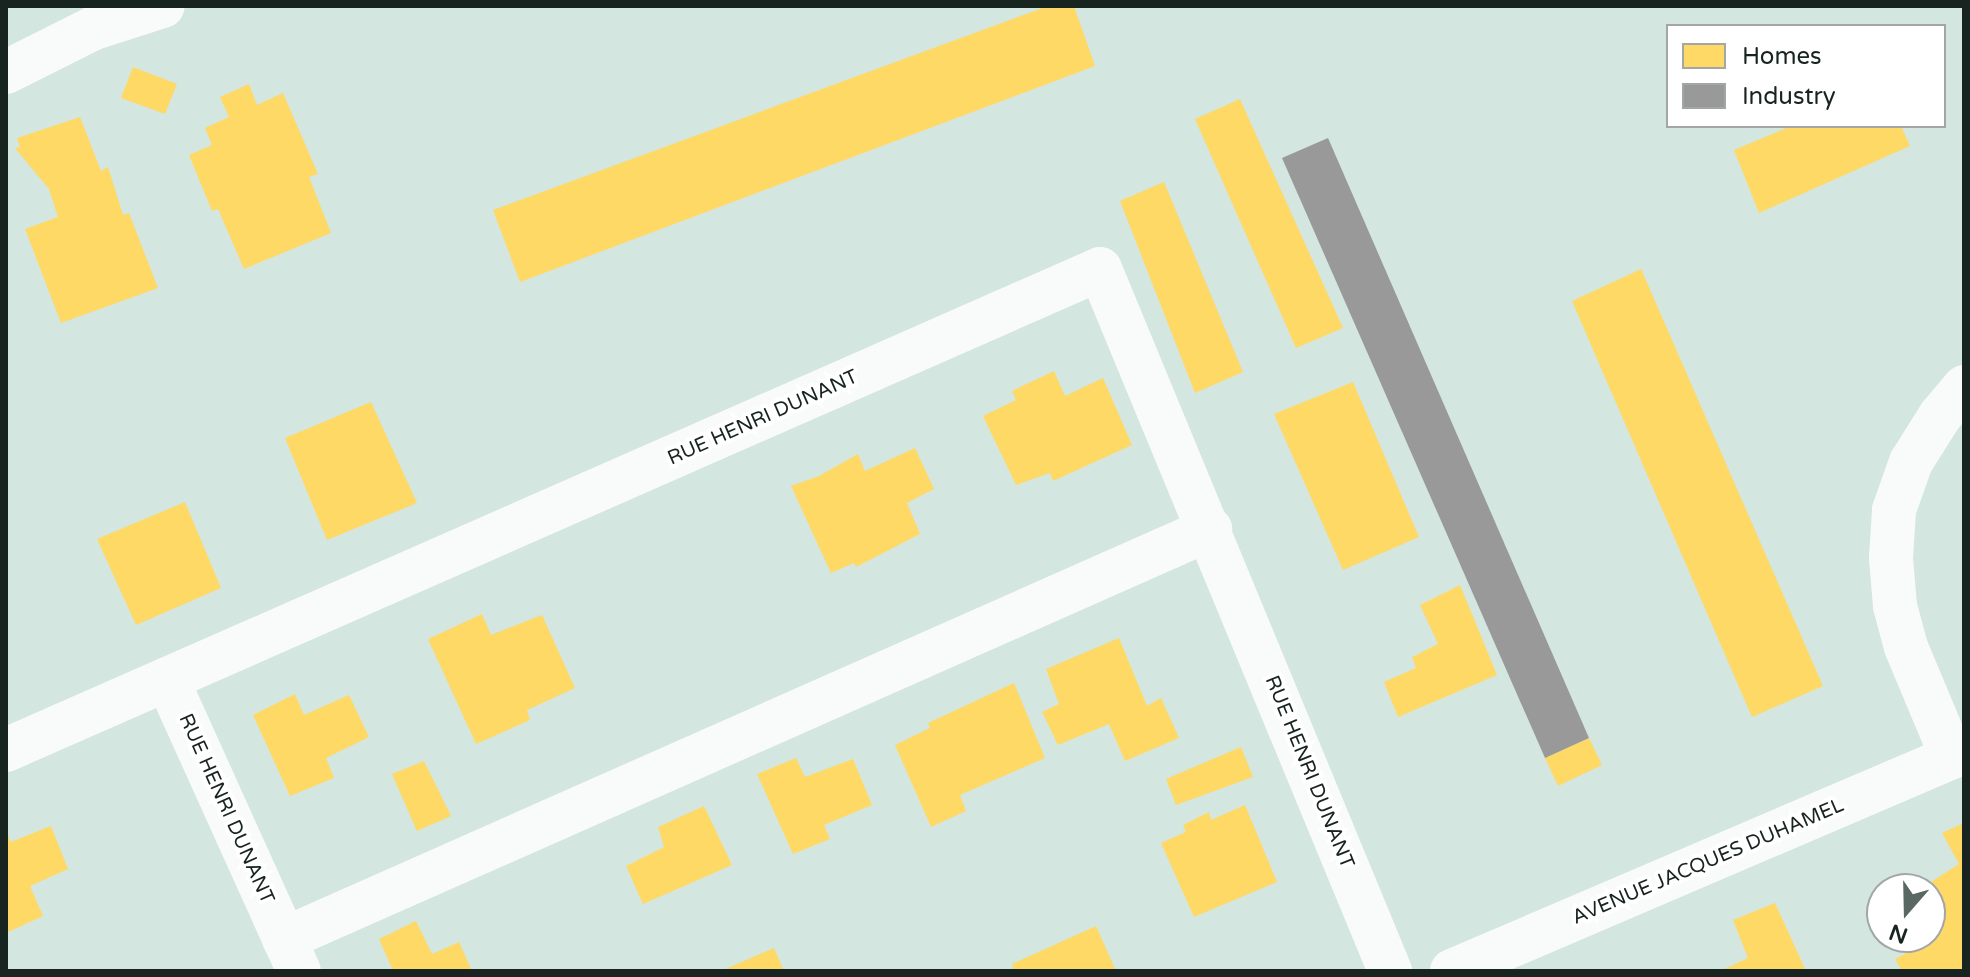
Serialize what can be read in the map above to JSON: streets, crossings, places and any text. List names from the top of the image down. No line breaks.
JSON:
{"streets":{"street":["RUE HENRI DUNANT","AVENUE JACQUES DUHAMEL"]},"legend":["Homes","Industry"],"north":"bottom"}
